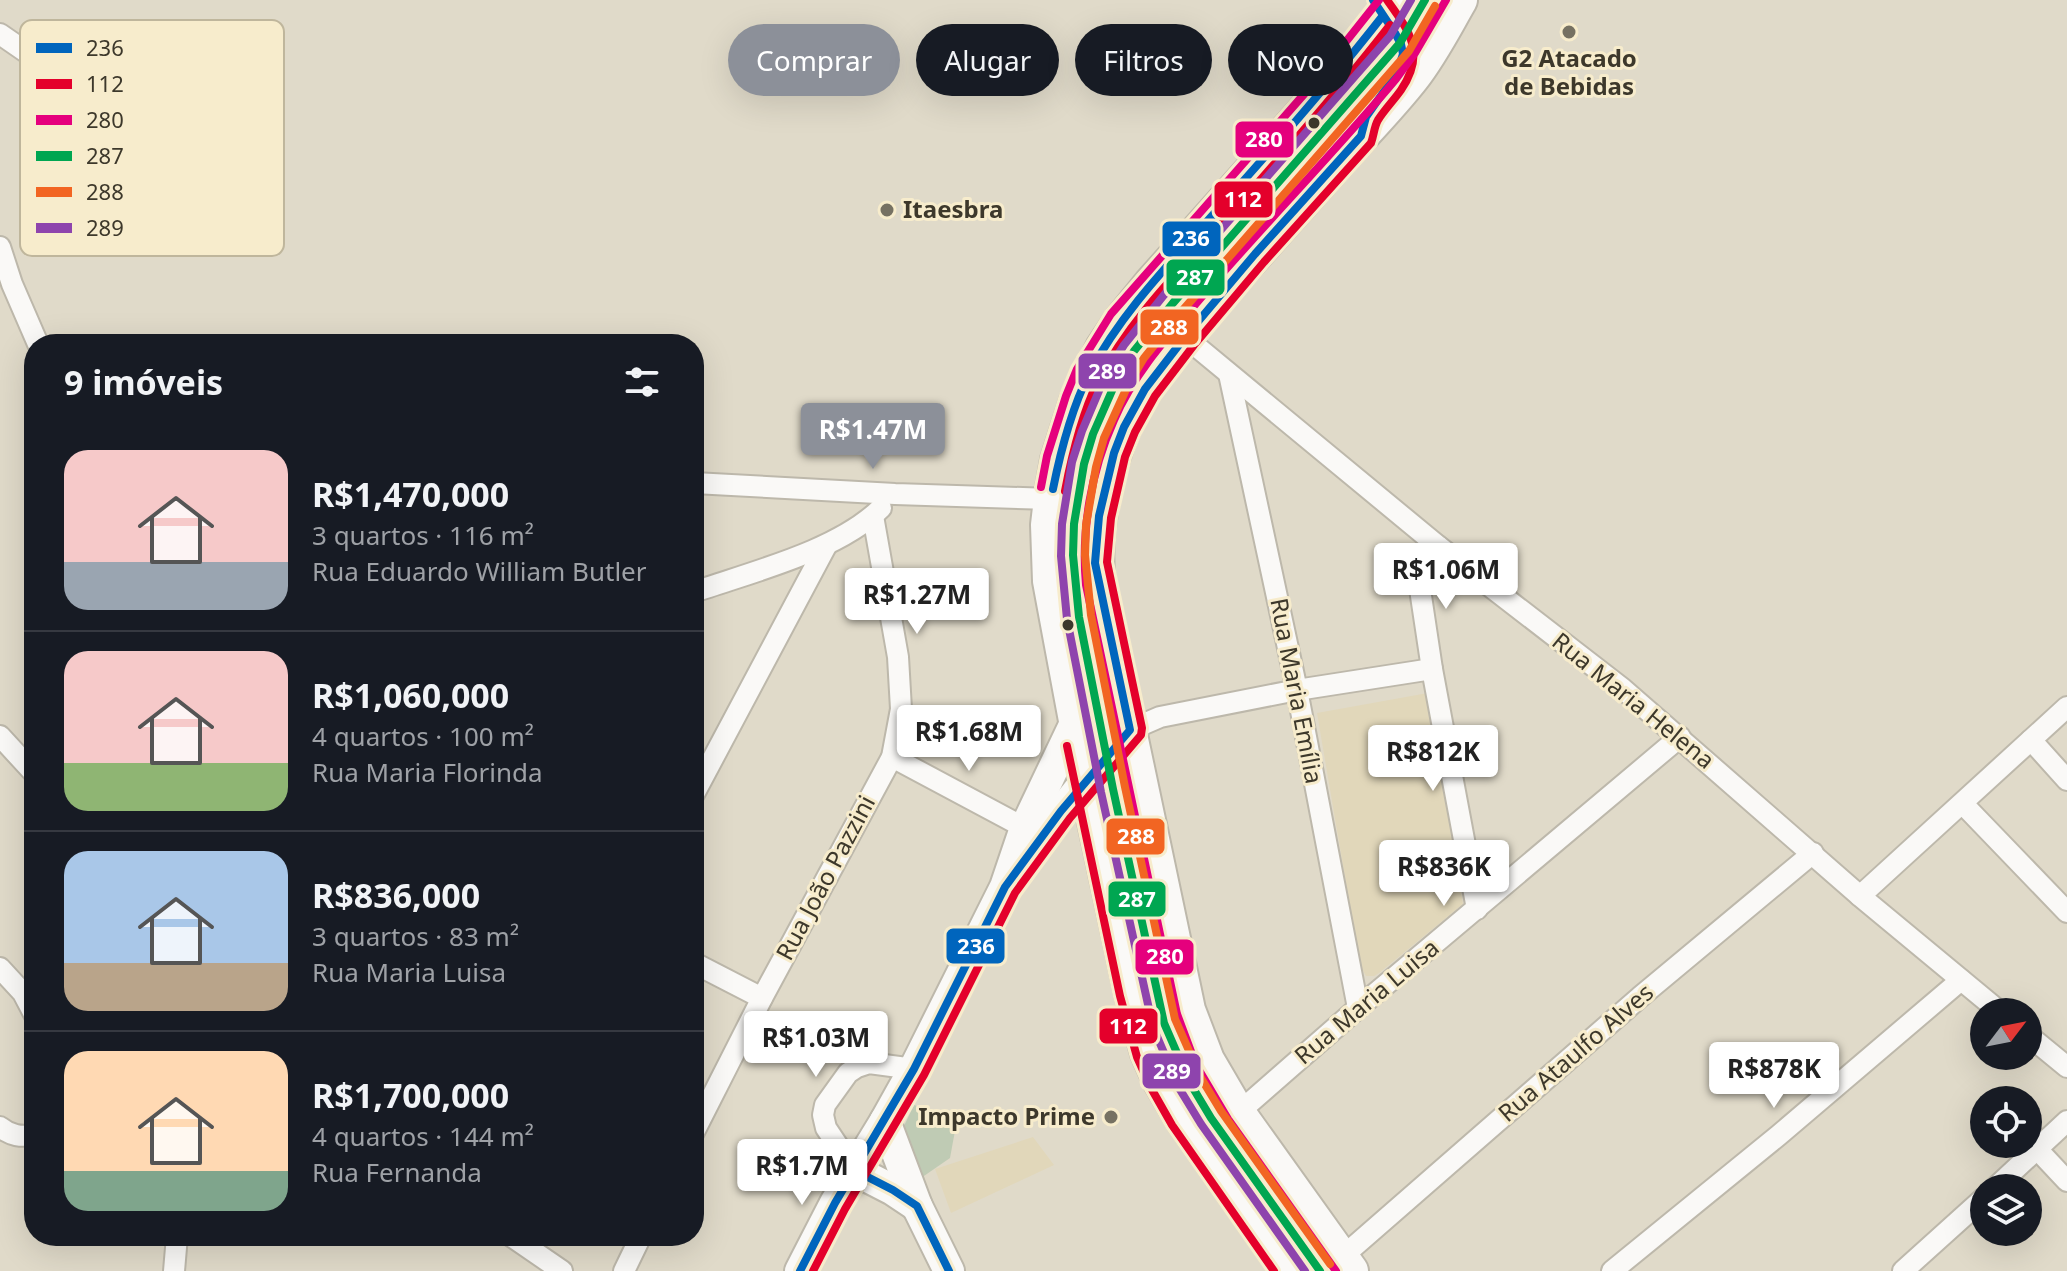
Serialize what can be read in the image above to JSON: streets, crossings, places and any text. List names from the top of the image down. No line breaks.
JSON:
{"streets":{"street":["Rua Maria Emília","Rua Maria Helena","Rua João Pazzini","Rua Maria Luisa","Rua Ataulfo Alves"]},"crossings":[["Rua Maria Emília","Rua Maria Helena"],["Rua Maria Emília","Rua Maria Luisa"],["Rua Maria Helena","Rua Maria Luisa"],["Rua Maria Helena","Rua Ataulfo Alves"]],"places":["G2 Atacado de Bebidas","Itaesbra","Impacto Prime"],"lines":["transit line 236","transit line 112","transit line 280","transit line 287","transit line 289","transit line 288"],"legend":["236","112","280","287","288","289"],"north":"top right","page":{"chip":["Comprar","Alugar","Filtros","Novo"],"heading":"9 imóveis","price":["R$1.47M","R$1.06M","R$1.27M","R$1.68M","R$812K","R$836K","R$1.03M","R$878K","R$1.7M"],"list":[{"name":"R$1,470,000","note":"3 quartos · 116 m² · Rua Eduardo William Butler"},{"name":"R$1,060,000","note":"4 quartos · 100 m² · Rua Maria Florinda"},{"name":"R$836,000","note":"3 quartos · 83 m² · Rua Maria Luisa"},{"name":"R$1,700,000","note":"4 quartos · 144 m² · Rua Fernanda"}]}}
